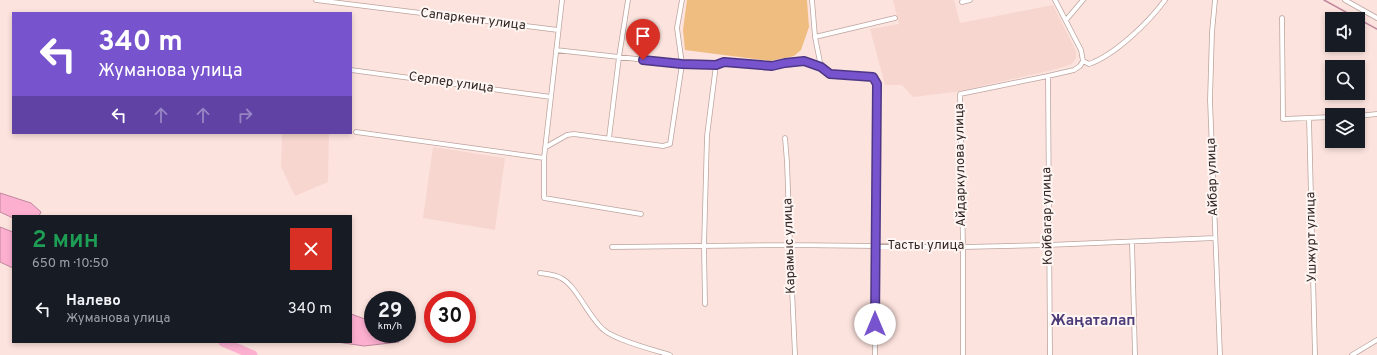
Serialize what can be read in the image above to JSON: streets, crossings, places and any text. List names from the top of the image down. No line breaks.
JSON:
{"streets":{"street":["Сапаркент улица","Серпер улица","Айдаркулова улица","Айбар улица","Койбагар улица","Ушжурт улица","Карамыс улица","Тасты улица"]},"crossings":[["Айдаркулова улица","Койбагар улица"],["Айдаркулова улица","Тасты улица"],["Айбар улица","Тасты улица"],["Койбагар улица","Тасты улица"],["Карамыс улица","Тасты улица"]],"districts":["Жаңаталап"],"page":{"turn":["340 m","Жуманова улица"],"heading":["2 мин","650 m · 10:50"],"list":[{"name":"Налево","note":"Жуманова улица","value":"340 m"}],"speed":"29 km/h","limit":"30"}}
